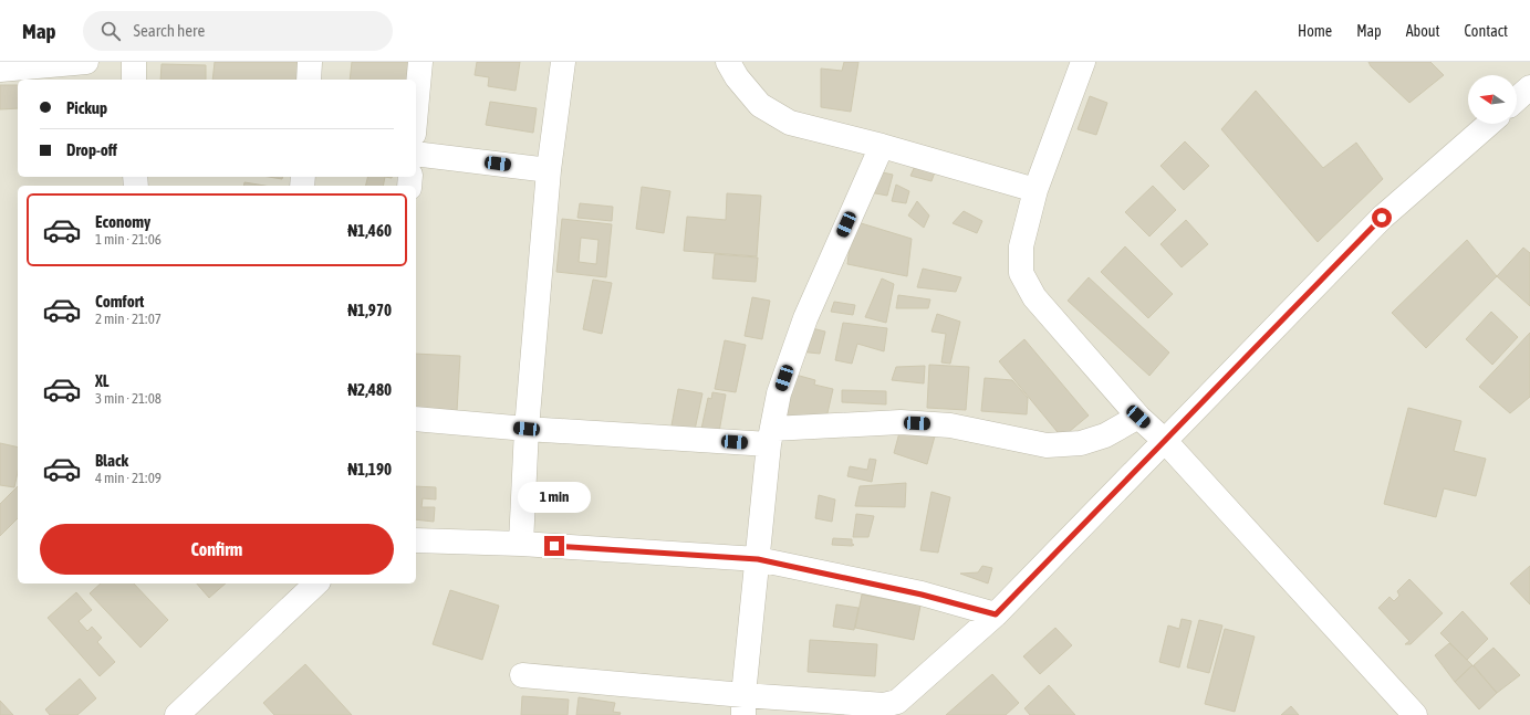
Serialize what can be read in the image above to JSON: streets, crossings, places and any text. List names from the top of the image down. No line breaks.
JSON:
{"north":"left","page":{"header":"Map","search":"Search here","nav":["Home","Map","About","Contact"],"banner":["Pickup","Drop-off"],"list":[{"name":"Economy","note":"1 min · 21:06","value":"₦1,460"},{"name":"Comfort","note":"2 min · 21:07","value":"₦1,970"},{"name":"XL","note":"3 min · 21:08","value":"₦2,480"},{"name":"Black","note":"4 min · 21:09","value":"₦1,190"}],"bubble":"1 min","buttons":"Confirm"}}
